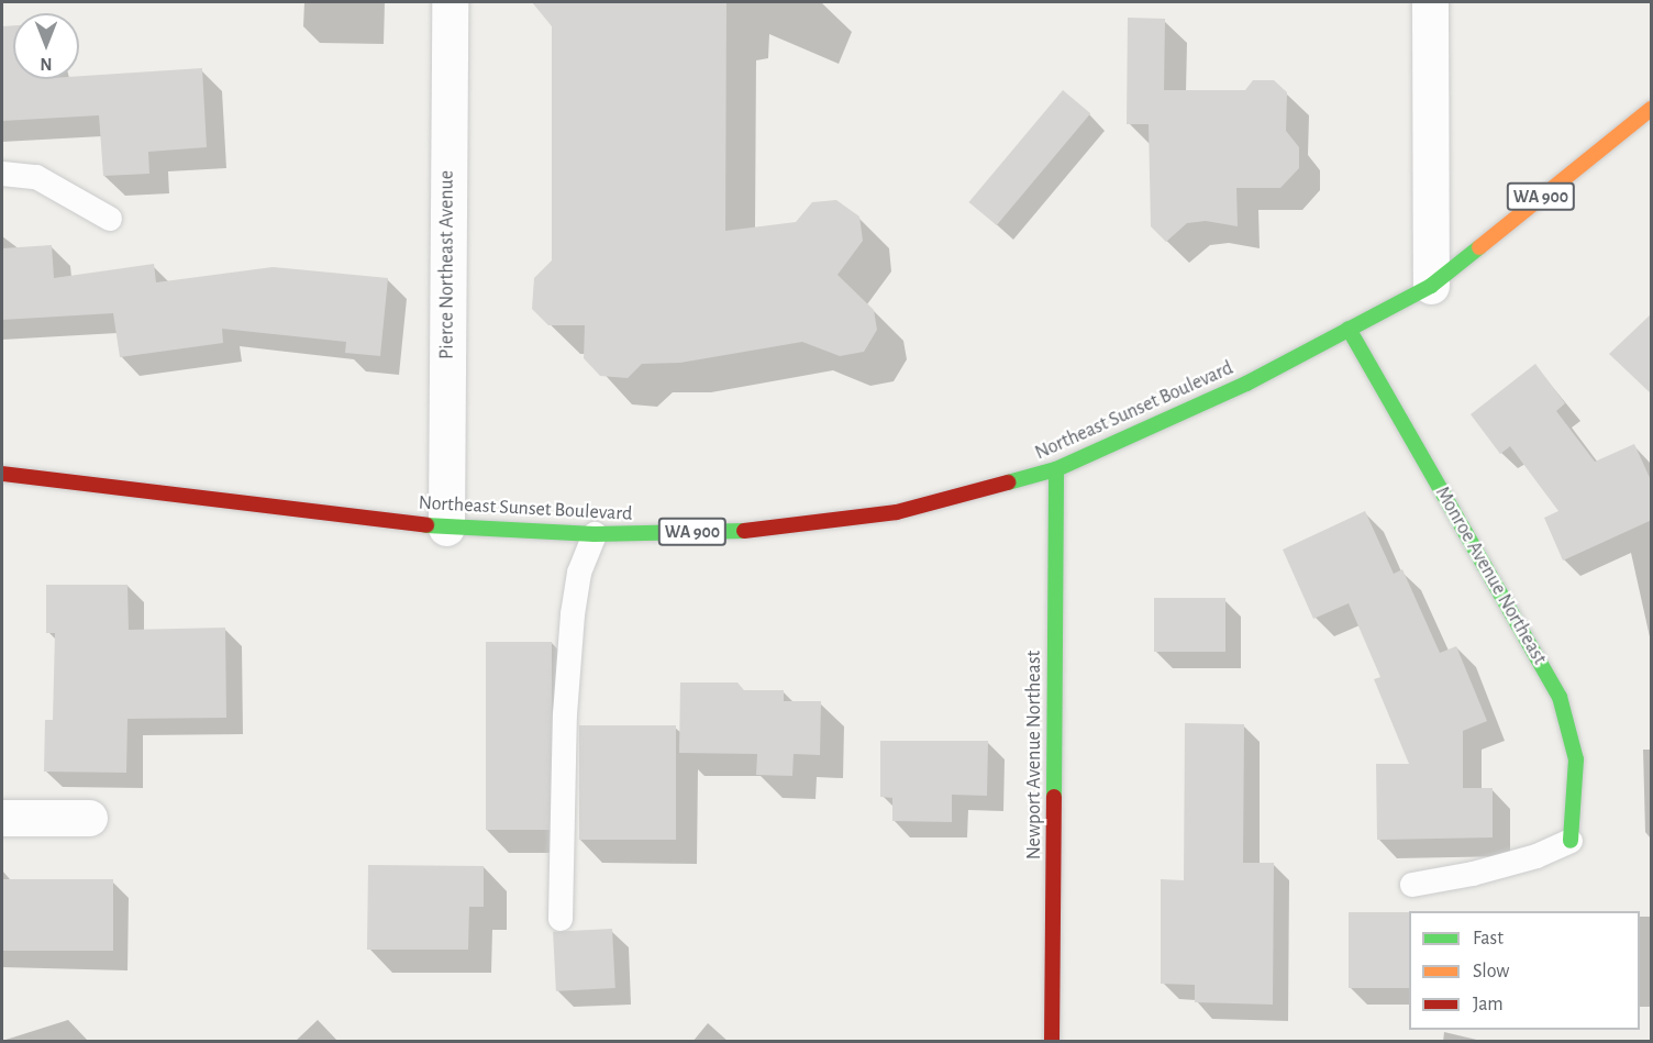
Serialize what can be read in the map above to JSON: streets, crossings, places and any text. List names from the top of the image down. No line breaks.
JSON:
{"streets":{"main road":["WA 900","Northeast Sunset Boulevard","Monroe Avenue Northeast","Newport Avenue Northeast"],"street":["Pierce Northeast Avenue"]},"crossings":[["Pierce Northeast Avenue","Northeast Sunset Boulevard"],["Northeast Sunset Boulevard","Monroe Avenue Northeast"],["Northeast Sunset Boulevard","Newport Avenue Northeast"]],"legend":["Fast","Slow","Jam"],"north":"bottom"}
